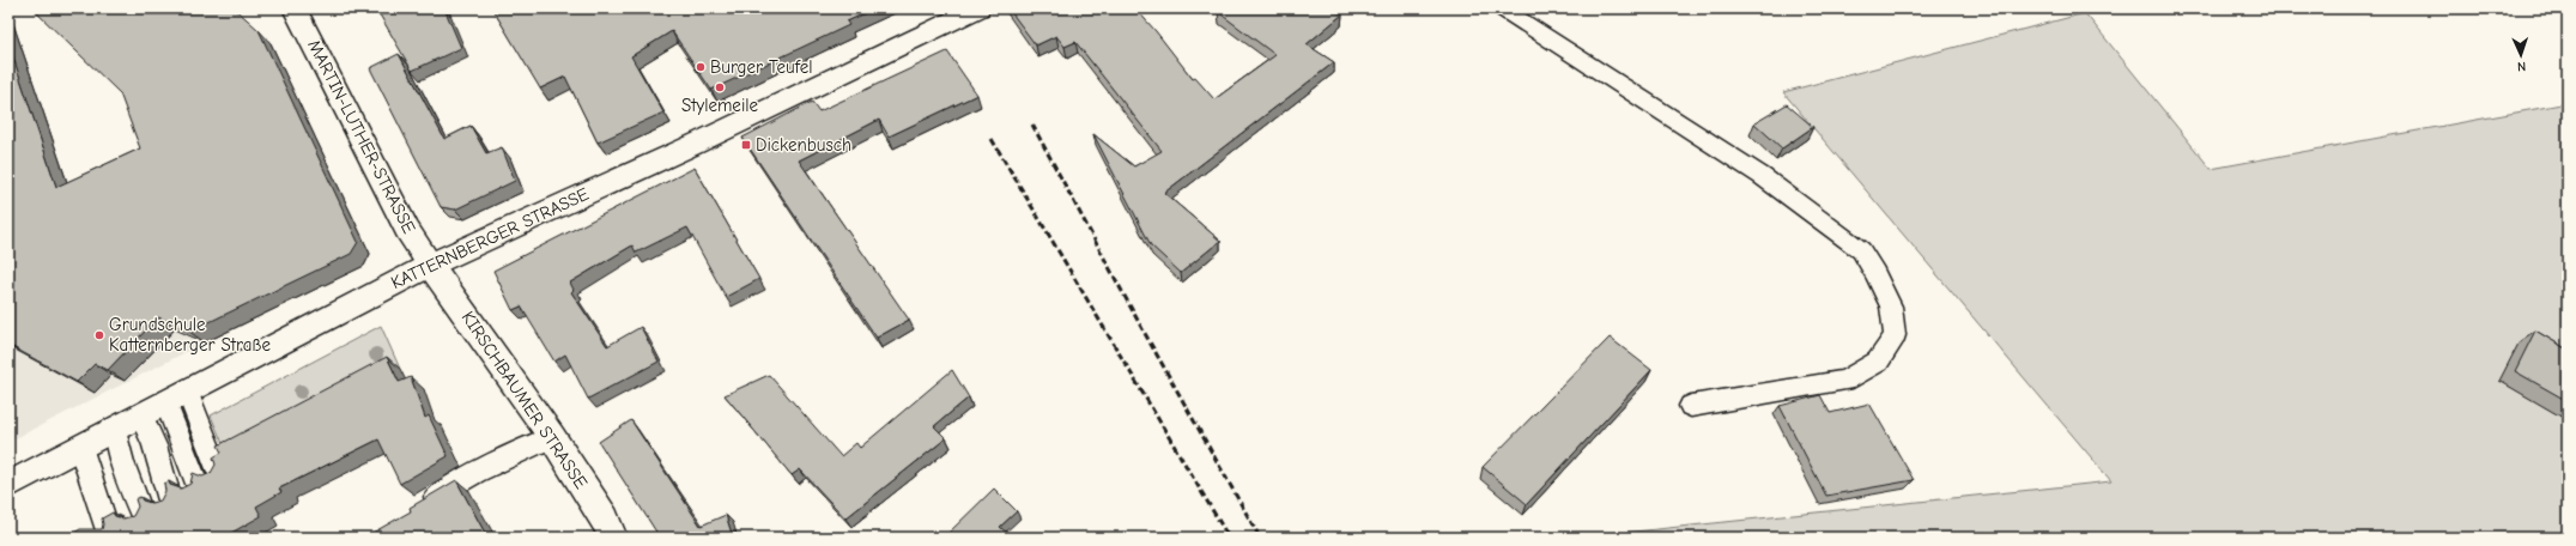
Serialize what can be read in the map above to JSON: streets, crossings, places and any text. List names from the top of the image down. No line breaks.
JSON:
{"streets":{"street":["MARTIN-LUTHER-STRASSE","KATTERNBERGER STRASSE","KIRSCHBAUMER STRASSE"]},"crossings":[["MARTIN-LUTHER-STRASSE","KATTERNBERGER STRASSE"],["MARTIN-LUTHER-STRASSE","KIRSCHBAUMER STRASSE"],["KATTERNBERGER STRASSE","KIRSCHBAUMER STRASSE"]],"places":{"other":["Burger Teufel","Stylemeile","Grundschule Katternberger Straße"],"transit":["Dickenbusch"]},"north":"bottom"}
